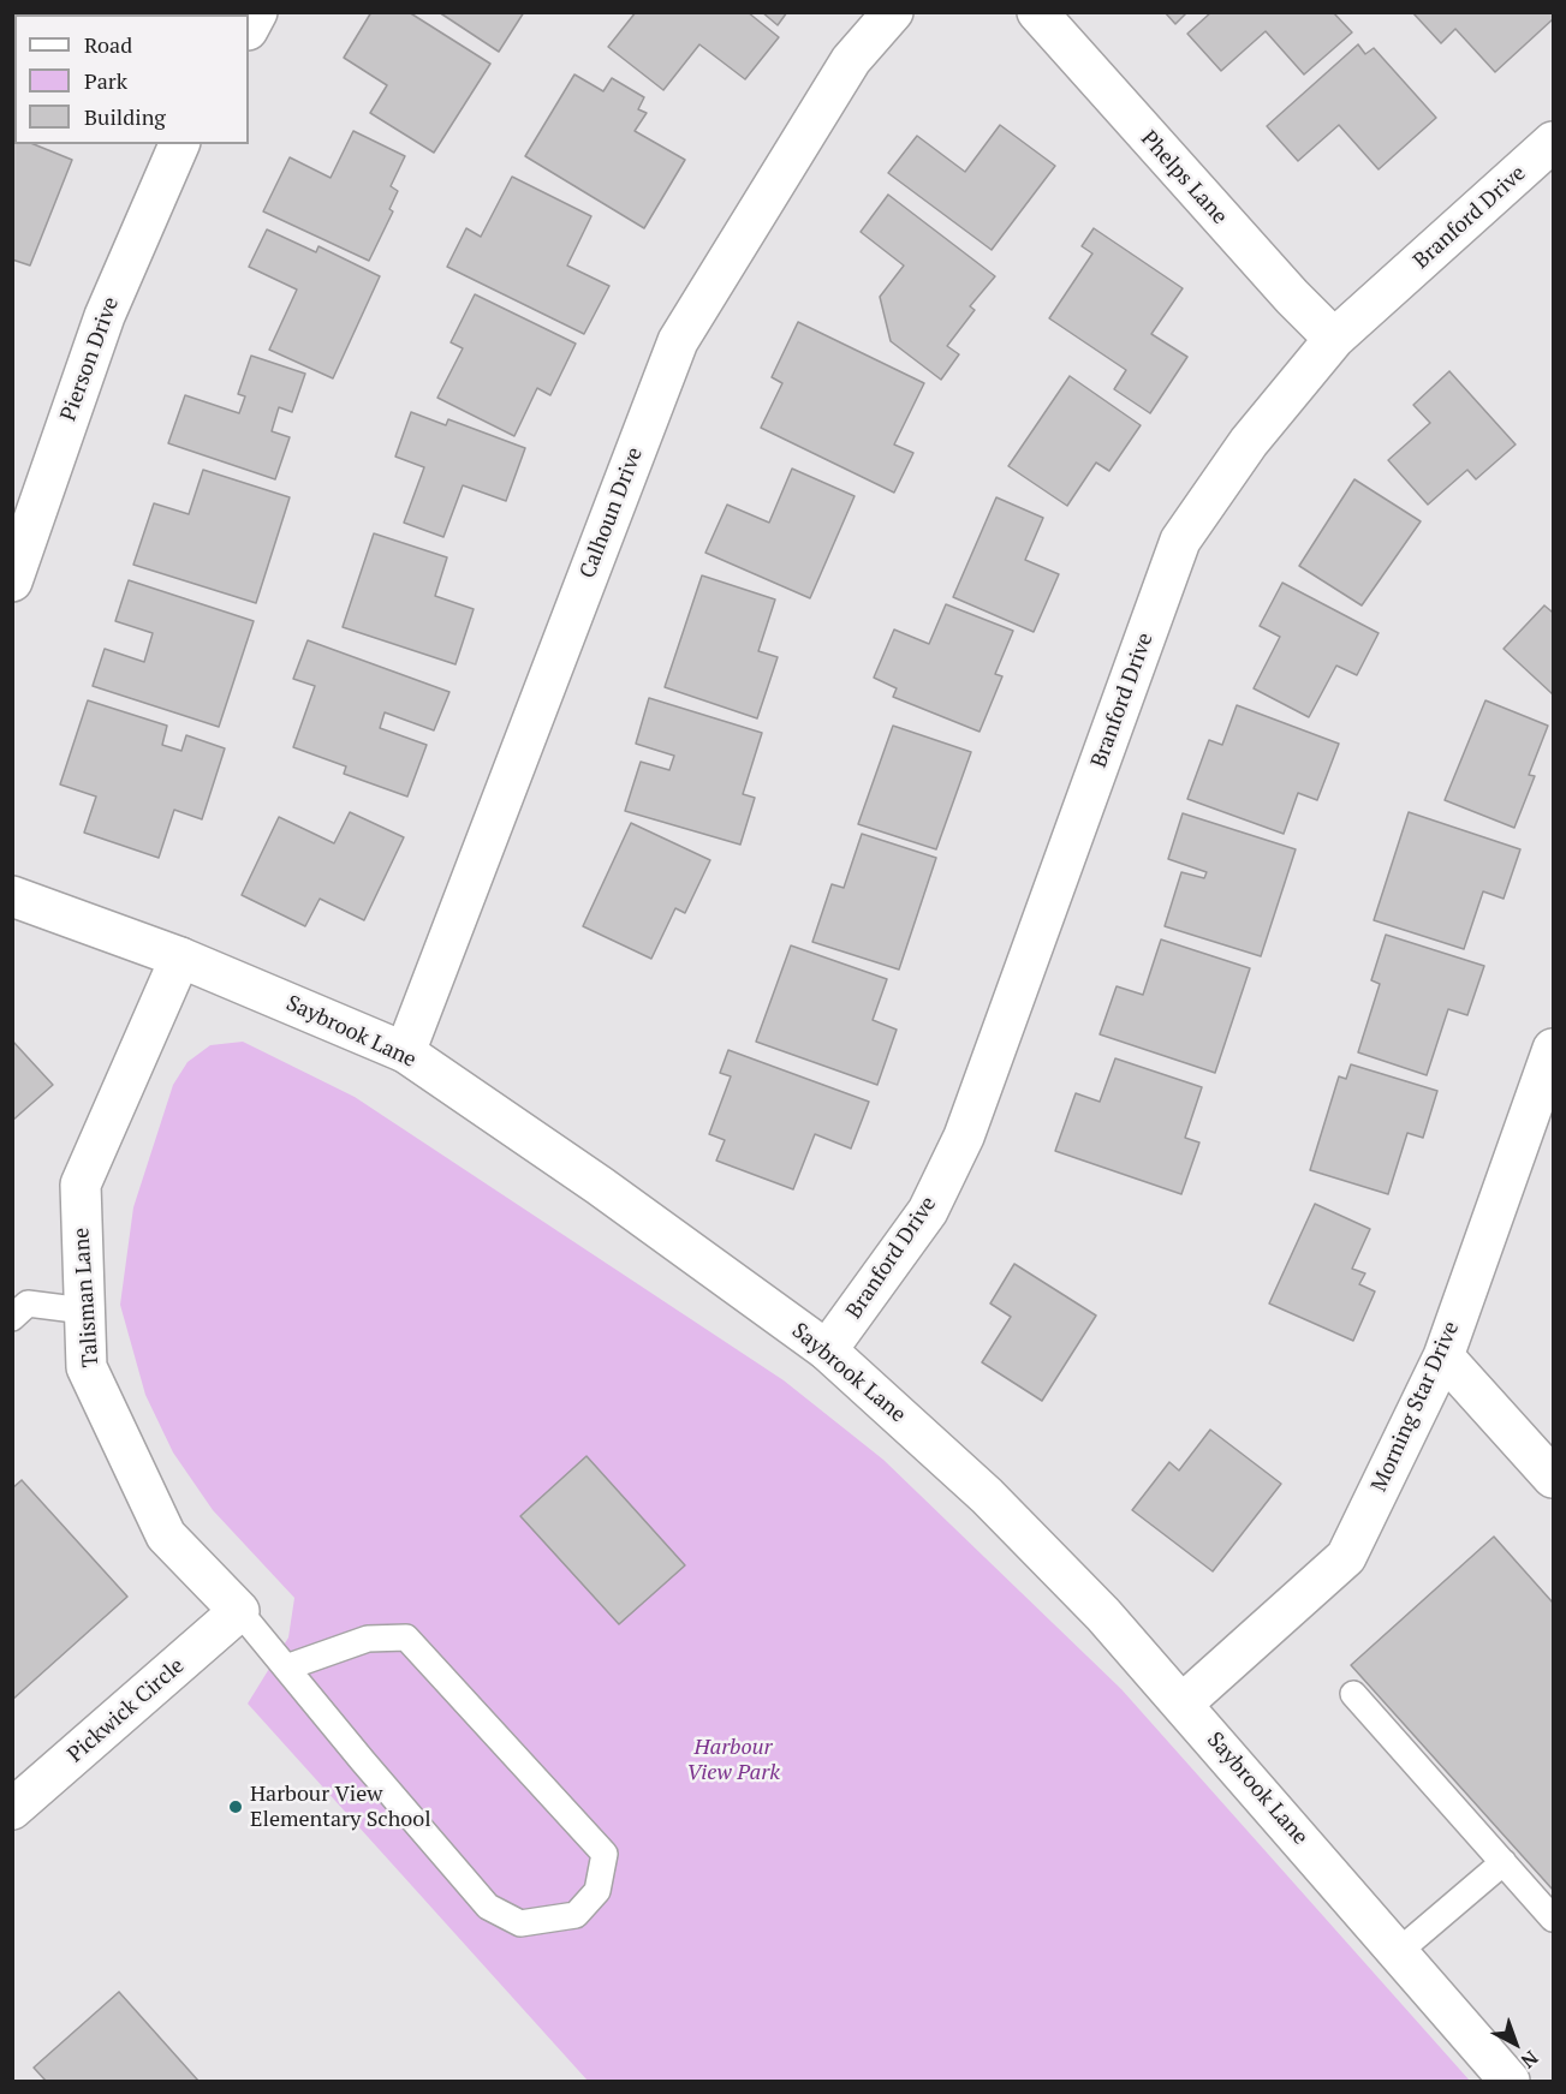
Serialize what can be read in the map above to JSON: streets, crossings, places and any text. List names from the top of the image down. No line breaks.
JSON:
{"streets":{"street":["Phelps Lane","Branford Drive","Pierson Drive","Calhoun Drive","Saybrook Lane","Talisman Lane","Morning Star Drive","Pickwick Circle"]},"crossings":[["Phelps Lane","Branford Drive"],["Branford Drive","Saybrook Lane"],["Calhoun Drive","Saybrook Lane"],["Saybrook Lane","Talisman Lane"],["Saybrook Lane","Morning Star Drive"],["Talisman Lane","Pickwick Circle"]],"parks":["Harbour View Park"],"places":["Harbour View Elementary School"],"legend":["Road","Park","Building"],"north":"bottom right"}
